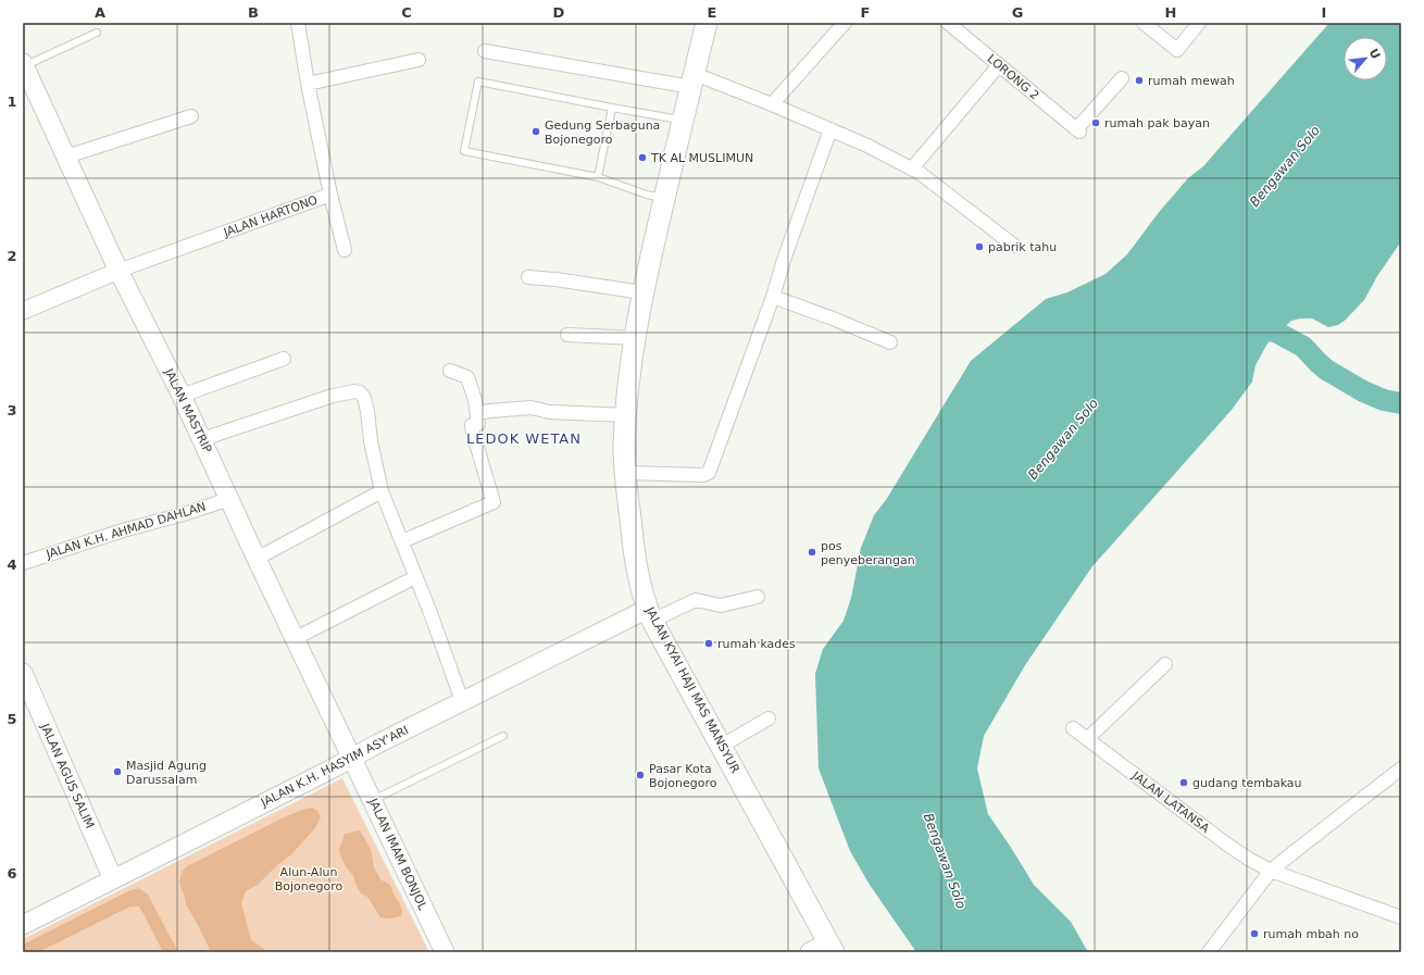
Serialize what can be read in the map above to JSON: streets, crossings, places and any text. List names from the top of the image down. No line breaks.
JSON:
{"streets":{"main road":["JALAN MASTRIP","JALAN KYAI HAJI MAS MANSYUR","JALAN K.H. HASYIM ASY'ARI","JALAN AGUS SALIM","JALAN IMAM BONJOL"],"street":["LORONG 2","JALAN HARTONO","JALAN K.H. AHMAD DAHLAN","JALAN LATANSA"]},"crossings":[["JALAN HARTONO","JALAN MASTRIP"],["JALAN MASTRIP","JALAN K.H. AHMAD DAHLAN"],["JALAN MASTRIP","JALAN K.H. HASYIM ASY'ARI"],["JALAN MASTRIP","JALAN IMAM BONJOL"],["JALAN KYAI HAJI MAS MANSYUR","JALAN K.H. HASYIM ASY'ARI"],["JALAN K.H. HASYIM ASY'ARI","JALAN AGUS SALIM"],["JALAN K.H. HASYIM ASY'ARI","JALAN IMAM BONJOL"]],"districts":["LEDOK WETAN"],"water":["Bengawan Solo"],"parks":["Alun-Alun Bojonegoro"],"places":["rumah mewah","rumah pak bayan","Gedung Serbaguna Bojonegoro","TK AL MUSLIMUN","pabrik tahu","pos penyeberangan","rumah kades","Masjid Agung Darussalam","Pasar Kota Bojonegoro","gudang tembakau","rumah mbah no"],"north":"top right","grid":{"columns":["A","B","C","D","E","F","G","H","I"],"rows":["1","2","3","4","5","6"]}}
